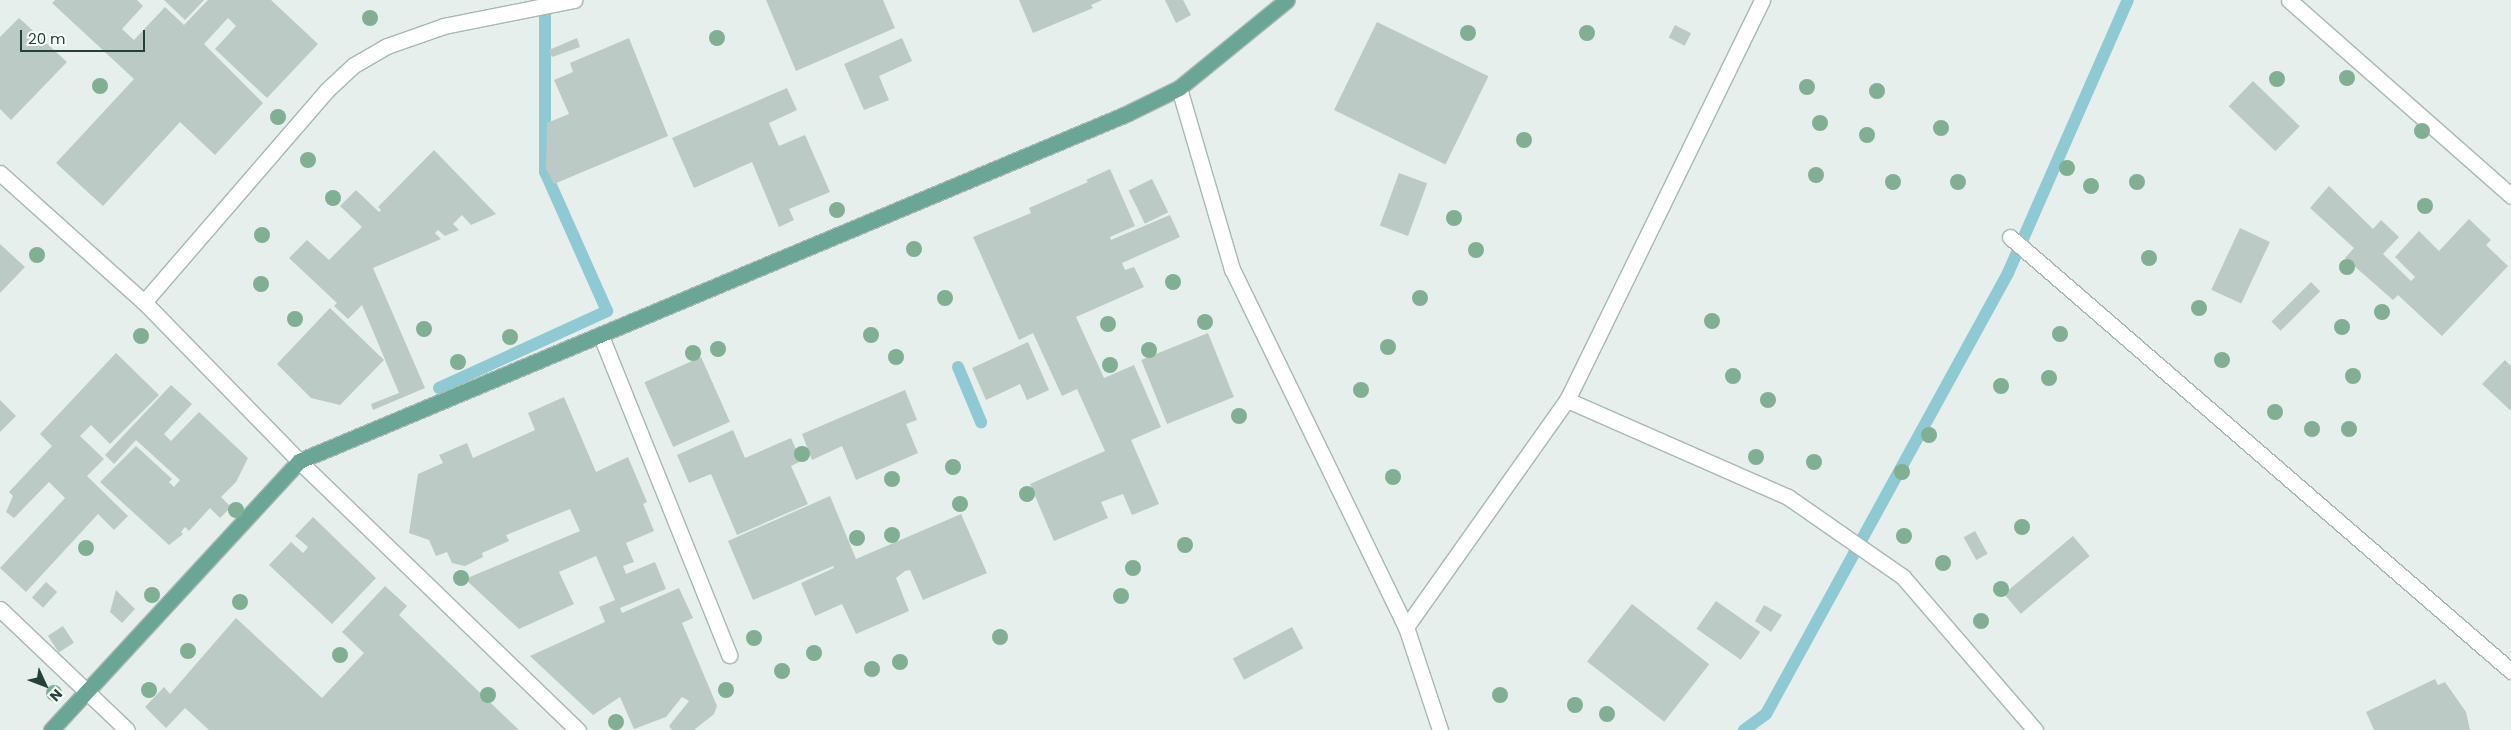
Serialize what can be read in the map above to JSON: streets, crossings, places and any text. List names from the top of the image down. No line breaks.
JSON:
{"scale_bar":"20 m","north":"bottom right"}
